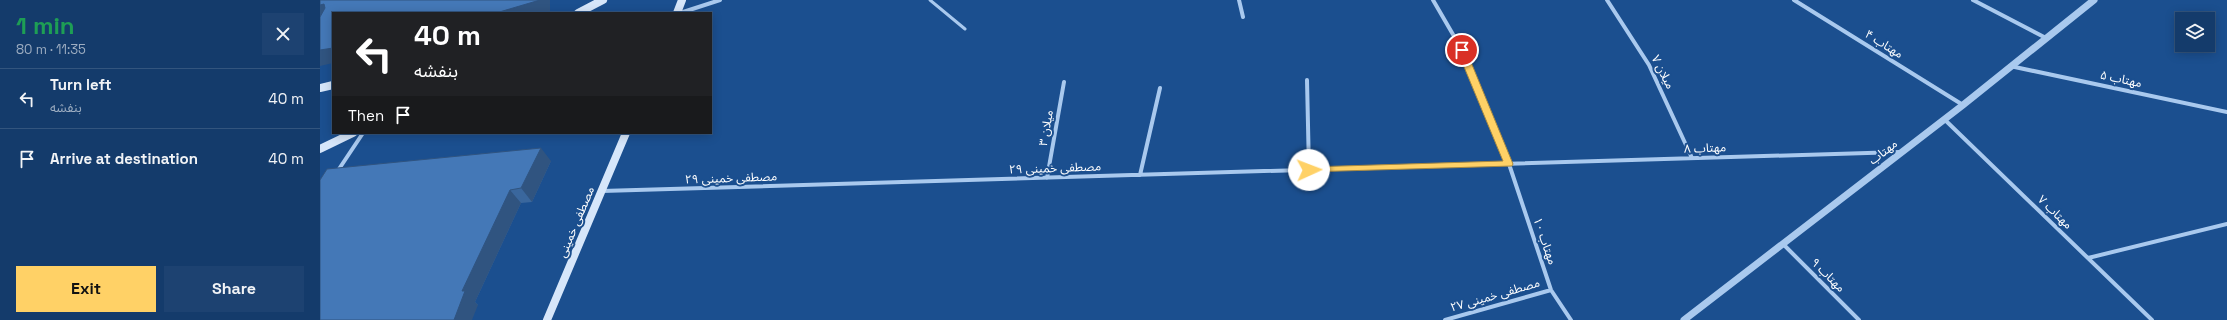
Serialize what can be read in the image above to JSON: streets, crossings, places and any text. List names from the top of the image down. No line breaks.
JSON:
{"streets":{"main road":["مصطفی خمینی"],"street":["مهتاب ۴","میلان ۷","مهتاب ۵","میلان ۳","مهتاب ۸","مهتاب","مصطفی خمینی ۲۹","مهتاب ۷","مهتاب ۱۰","مهتاب ۹","مصطفی خمینی ۲۷"]},"crossings":[["مهتاب ۴","مهتاب"],["میلان ۷","مهتاب ۸"],["مهتاب ۵","مهتاب"],["میلان ۳","مصطفی خمینی ۲۹"],["مهتاب ۸","مهتاب"],["مهتاب ۸","مصطفی خمینی ۲۹"],["مهتاب ۸","مهتاب ۱۰"],["مهتاب","مهتاب ۷"],["مهتاب","مهتاب ۹"],["مصطفی خمینی ۲۹","مصطفی خمینی"],["مصطفی خمینی ۲۹","مهتاب ۱۰"],["مهتاب ۱۰","مصطفی خمینی ۲۷"]],"page":{"heading":["1 min","80 m · 11:35"],"turn":["40 m","بنفشه"],"list":[{"name":"Turn left","note":"بنفشه","value":"40 m"},{"name":"Arrive at destination","value":"40 m"}],"then":"Then","buttons":["Exit","Share"]}}
